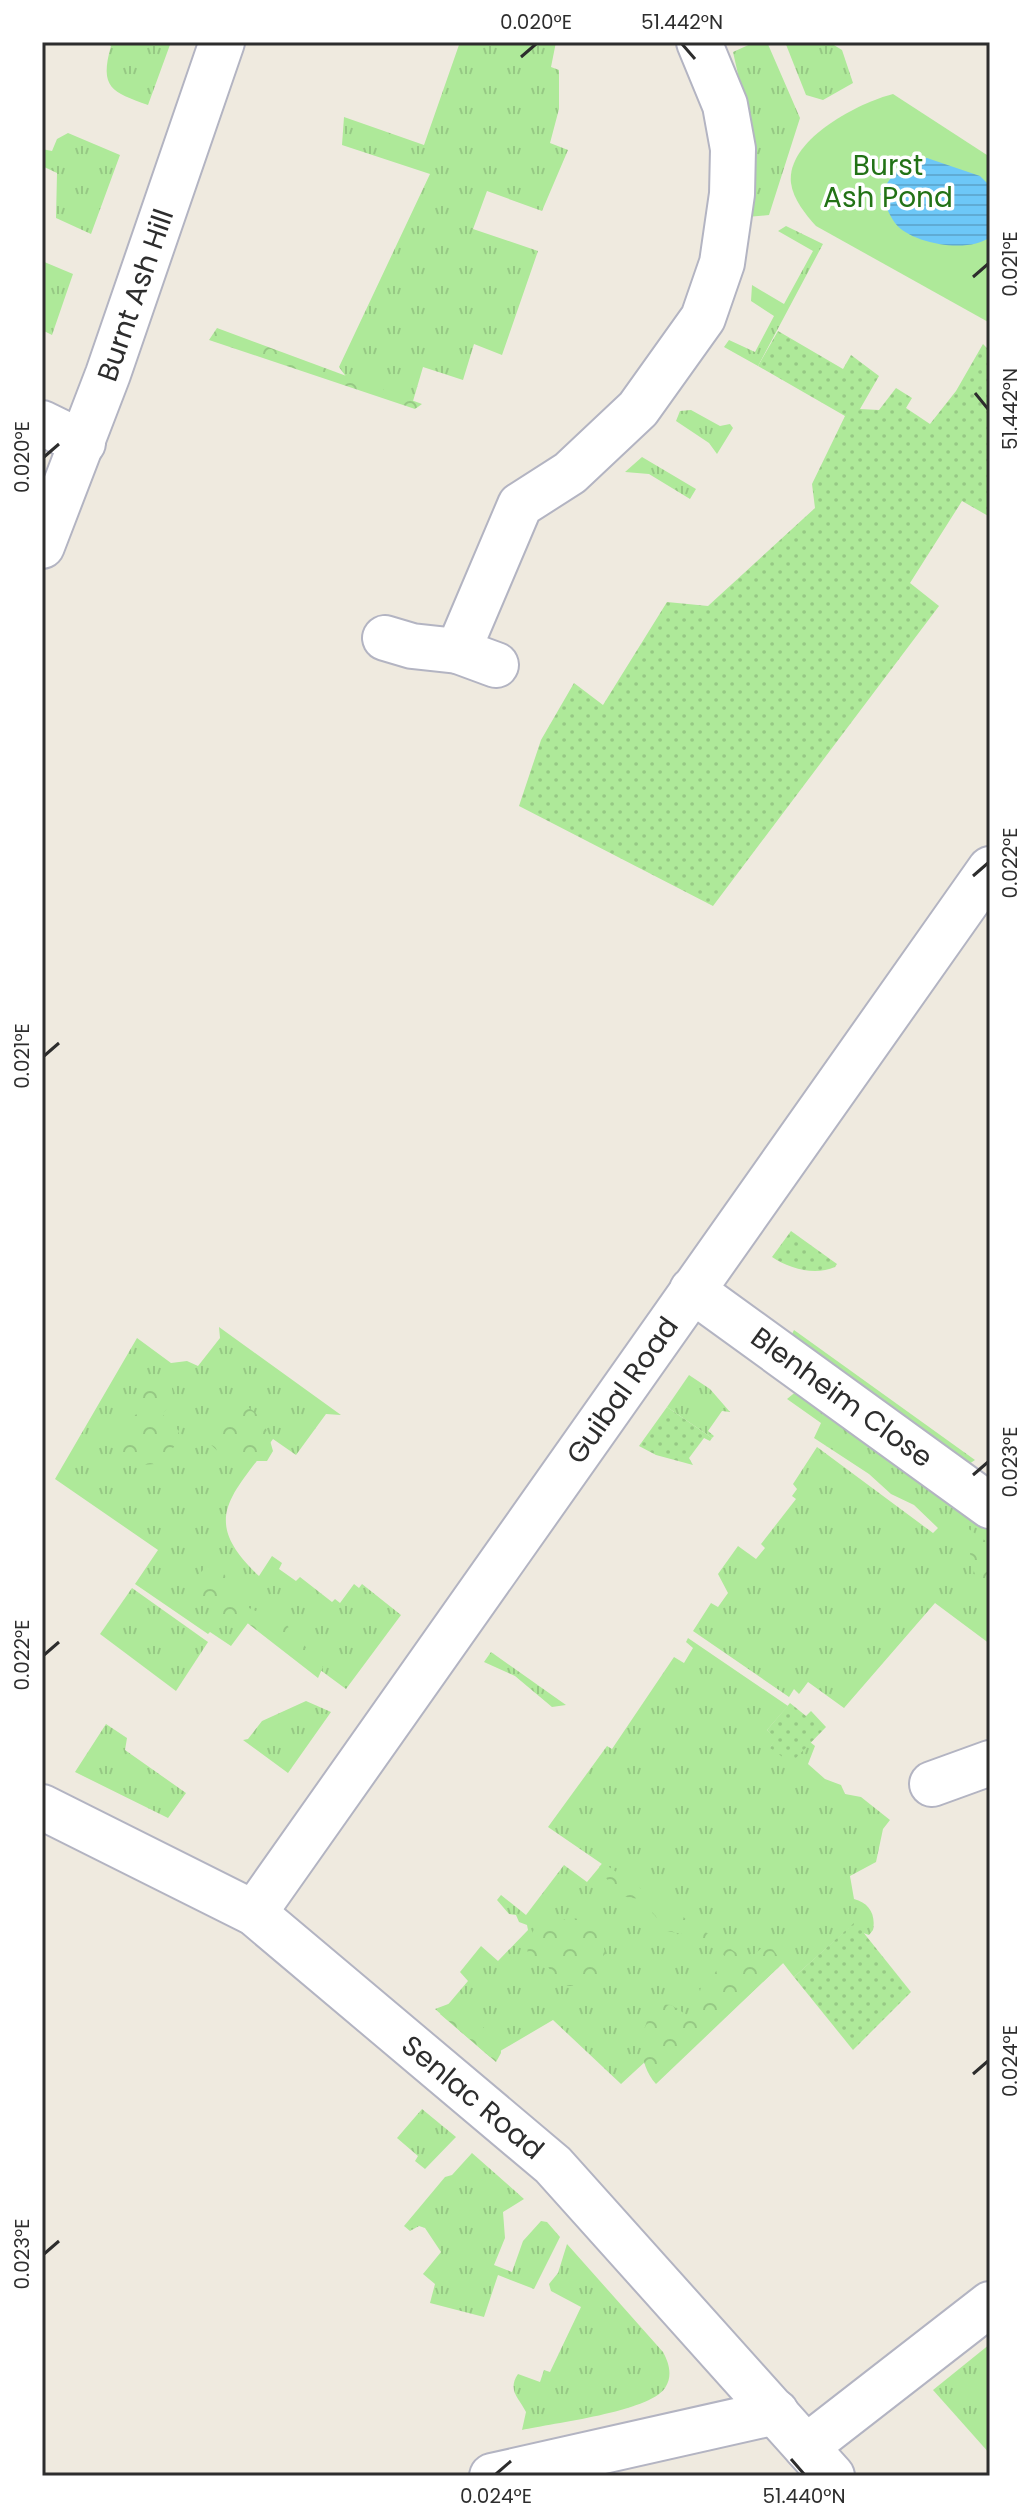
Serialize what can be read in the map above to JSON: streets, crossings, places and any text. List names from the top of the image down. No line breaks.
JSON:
{"streets":{"street":["Burnt Ash Hill","Guibal Road","Blenheim Close","Senlac Road"]},"crossings":[["Guibal Road","Blenheim Close"],["Guibal Road","Senlac Road"]],"parks":["Burst Ash Pond"],"coordinates":["0.020°E","51.442°N","0.021°E","0.022°E","0.023°E","0.024°E","51.440°N"]}
